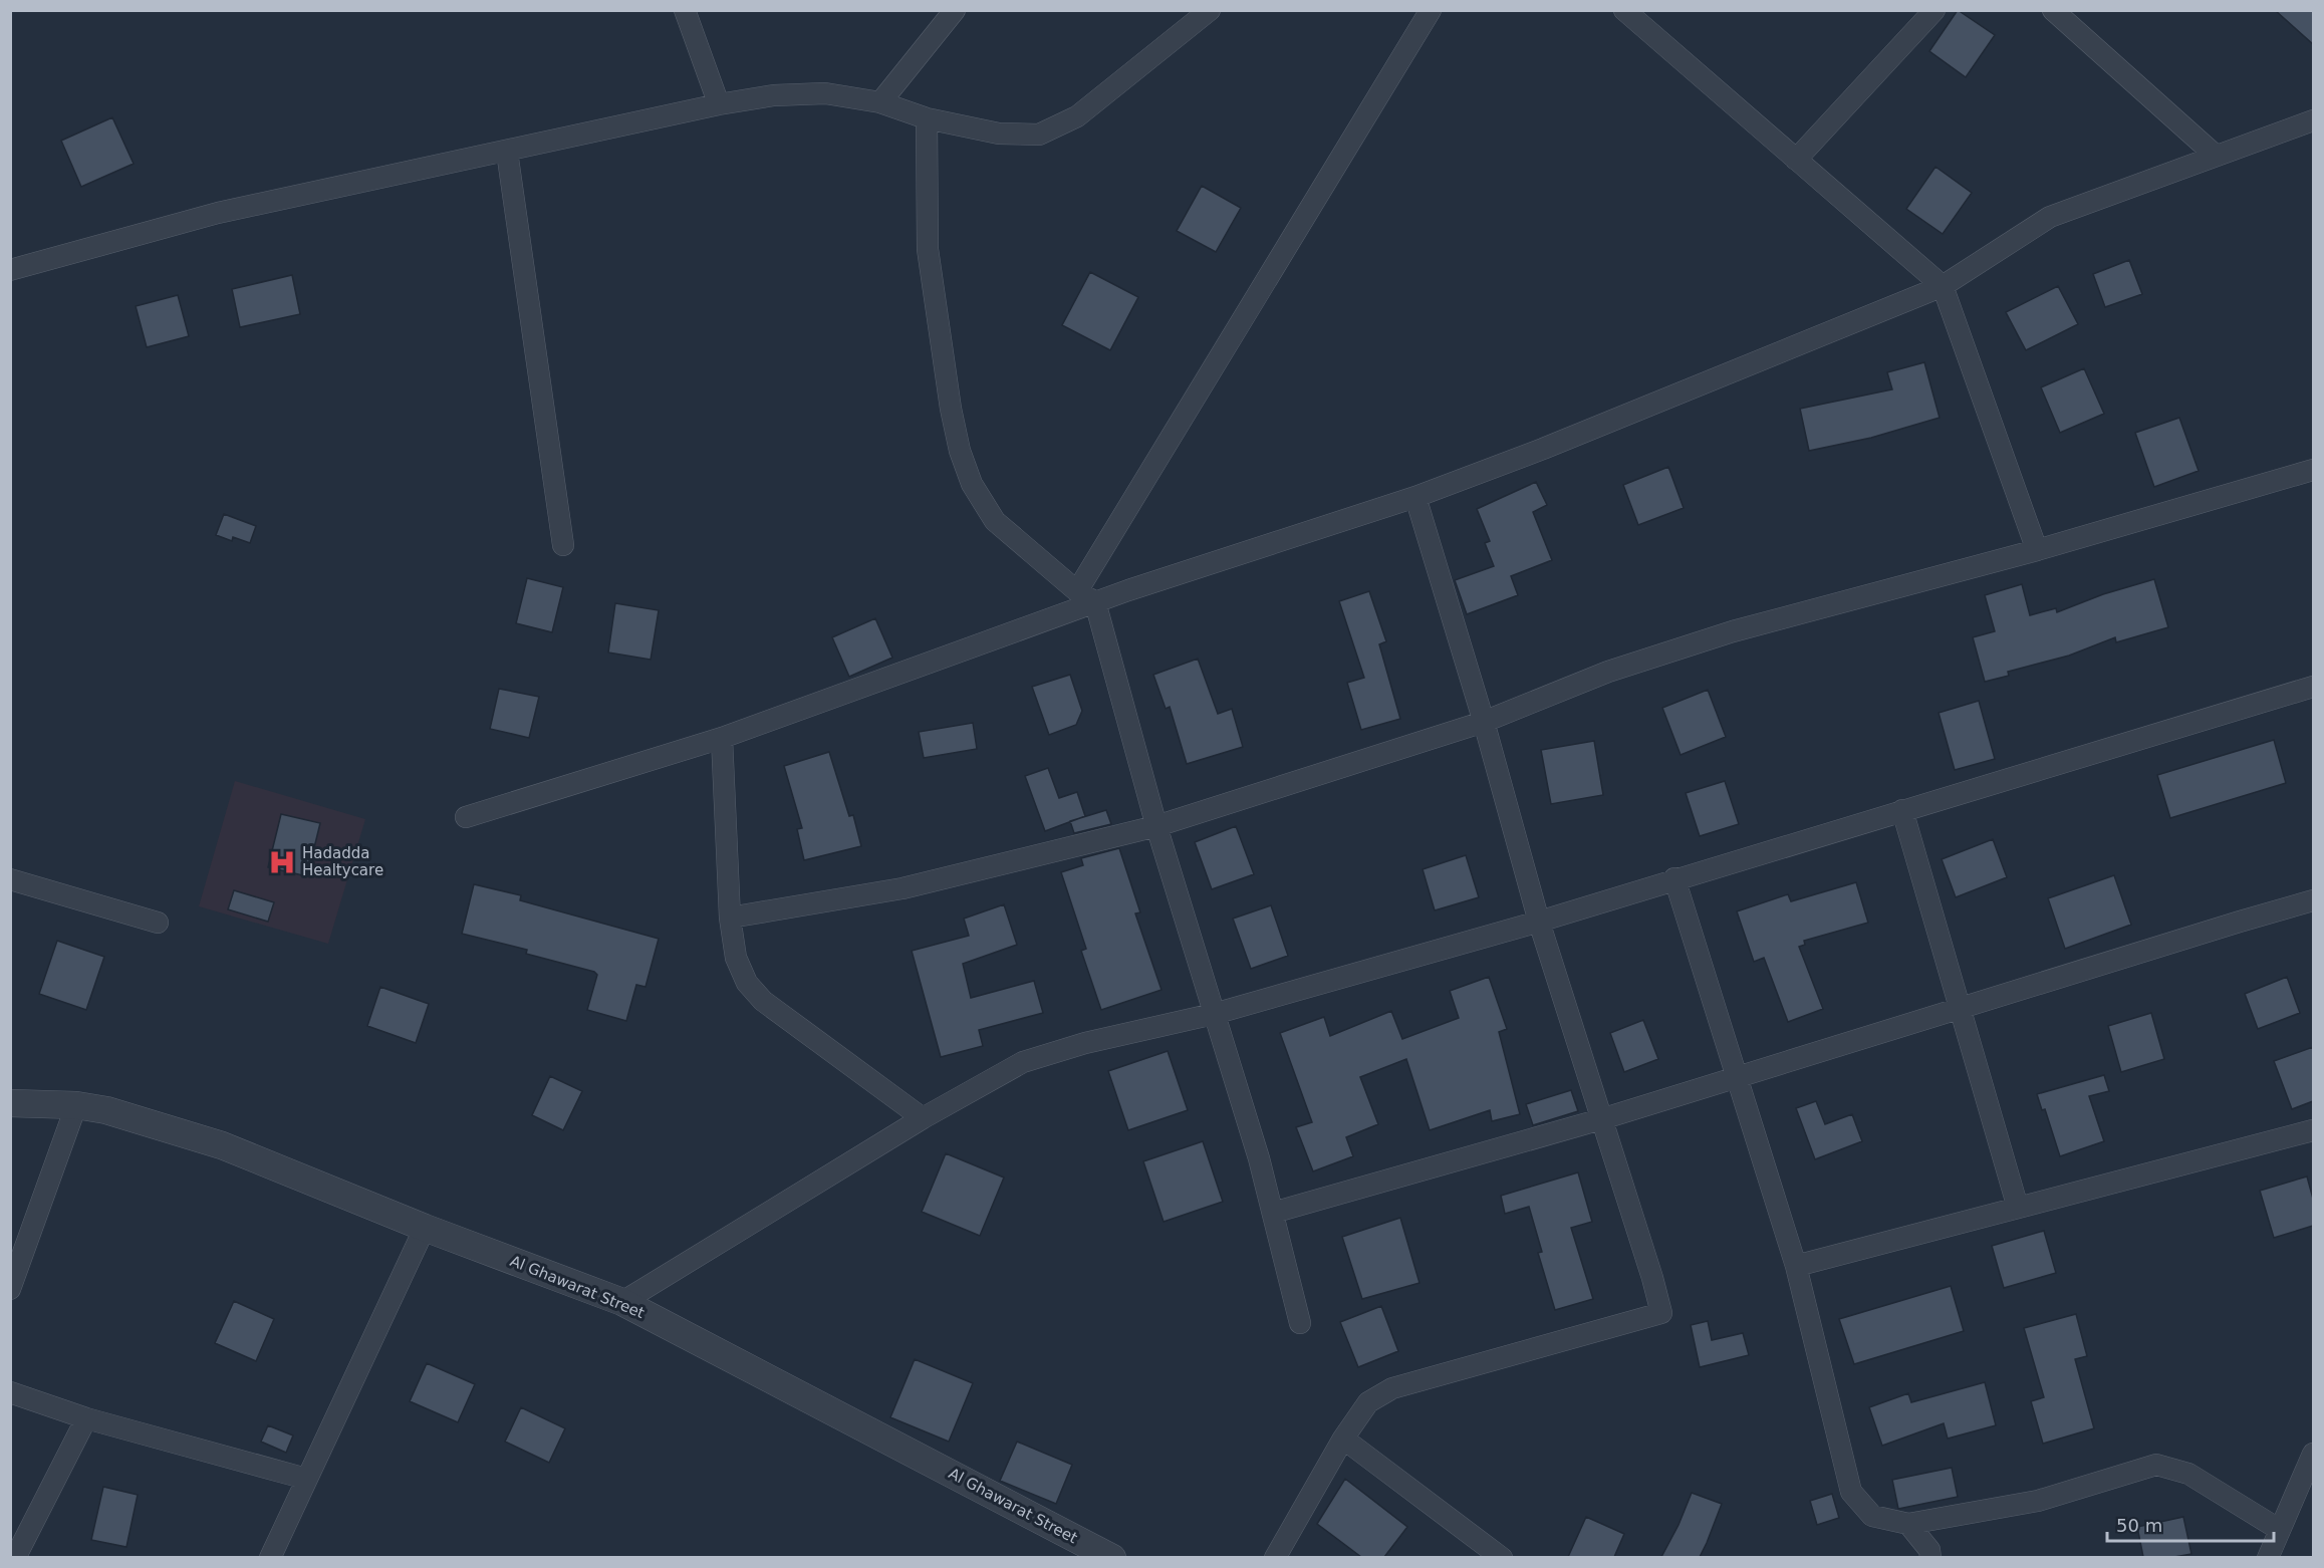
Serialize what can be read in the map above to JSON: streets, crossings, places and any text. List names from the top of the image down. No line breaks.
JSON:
{"streets":{"street":["Al Ghawarat Street"]},"places":{"hospital":["Hadadda Healtycare"]},"scale_bar":"50 m"}
